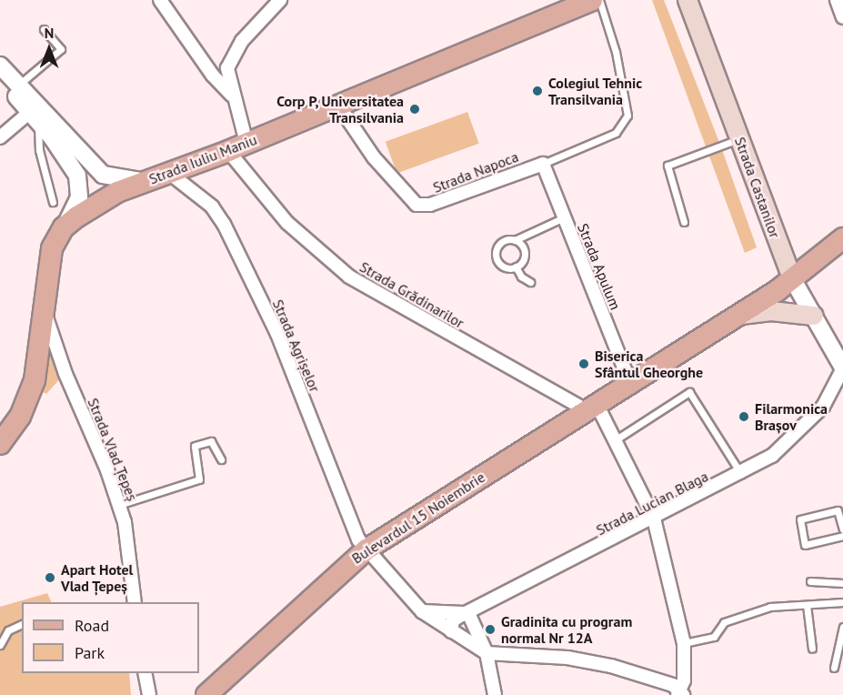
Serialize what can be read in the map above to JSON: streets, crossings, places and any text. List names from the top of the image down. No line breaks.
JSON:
{"streets":{"main road":["Strada Iuliu Maniu","Strada Castanilor","Bulevardul 15 Noiembrie"],"street":["Strada Napoca","Strada Apulum","Strada Grădinarilor","Strada Agrișelor","Strada Vlad Țepeș","Strada Lucian Blaga"]},"crossings":[["Strada Iuliu Maniu","Strada Napoca"],["Strada Iuliu Maniu","Strada Grădinarilor"],["Strada Iuliu Maniu","Strada Agrișelor"],["Strada Iuliu Maniu","Strada Vlad Țepeș"],["Strada Napoca","Strada Apulum"],["Strada Castanilor","Strada Lucian Blaga"],["Strada Castanilor","Bulevardul 15 Noiembrie"],["Strada Apulum","Bulevardul 15 Noiembrie"],["Strada Grădinarilor","Bulevardul 15 Noiembrie"],["Strada Agrișelor","Strada Lucian Blaga"],["Strada Agrișelor","Bulevardul 15 Noiembrie"]],"places":["Colegiul Tehnic Transilvania","Corp P, Universitatea Transilvania","Biserica Sfântul Gheorghe","Filarmonica Brașov","Apart Hotel Vlad Țepeș","Gradinita cu program normal Nr 12A"],"legend":["Road","Park"],"north":"top"}
